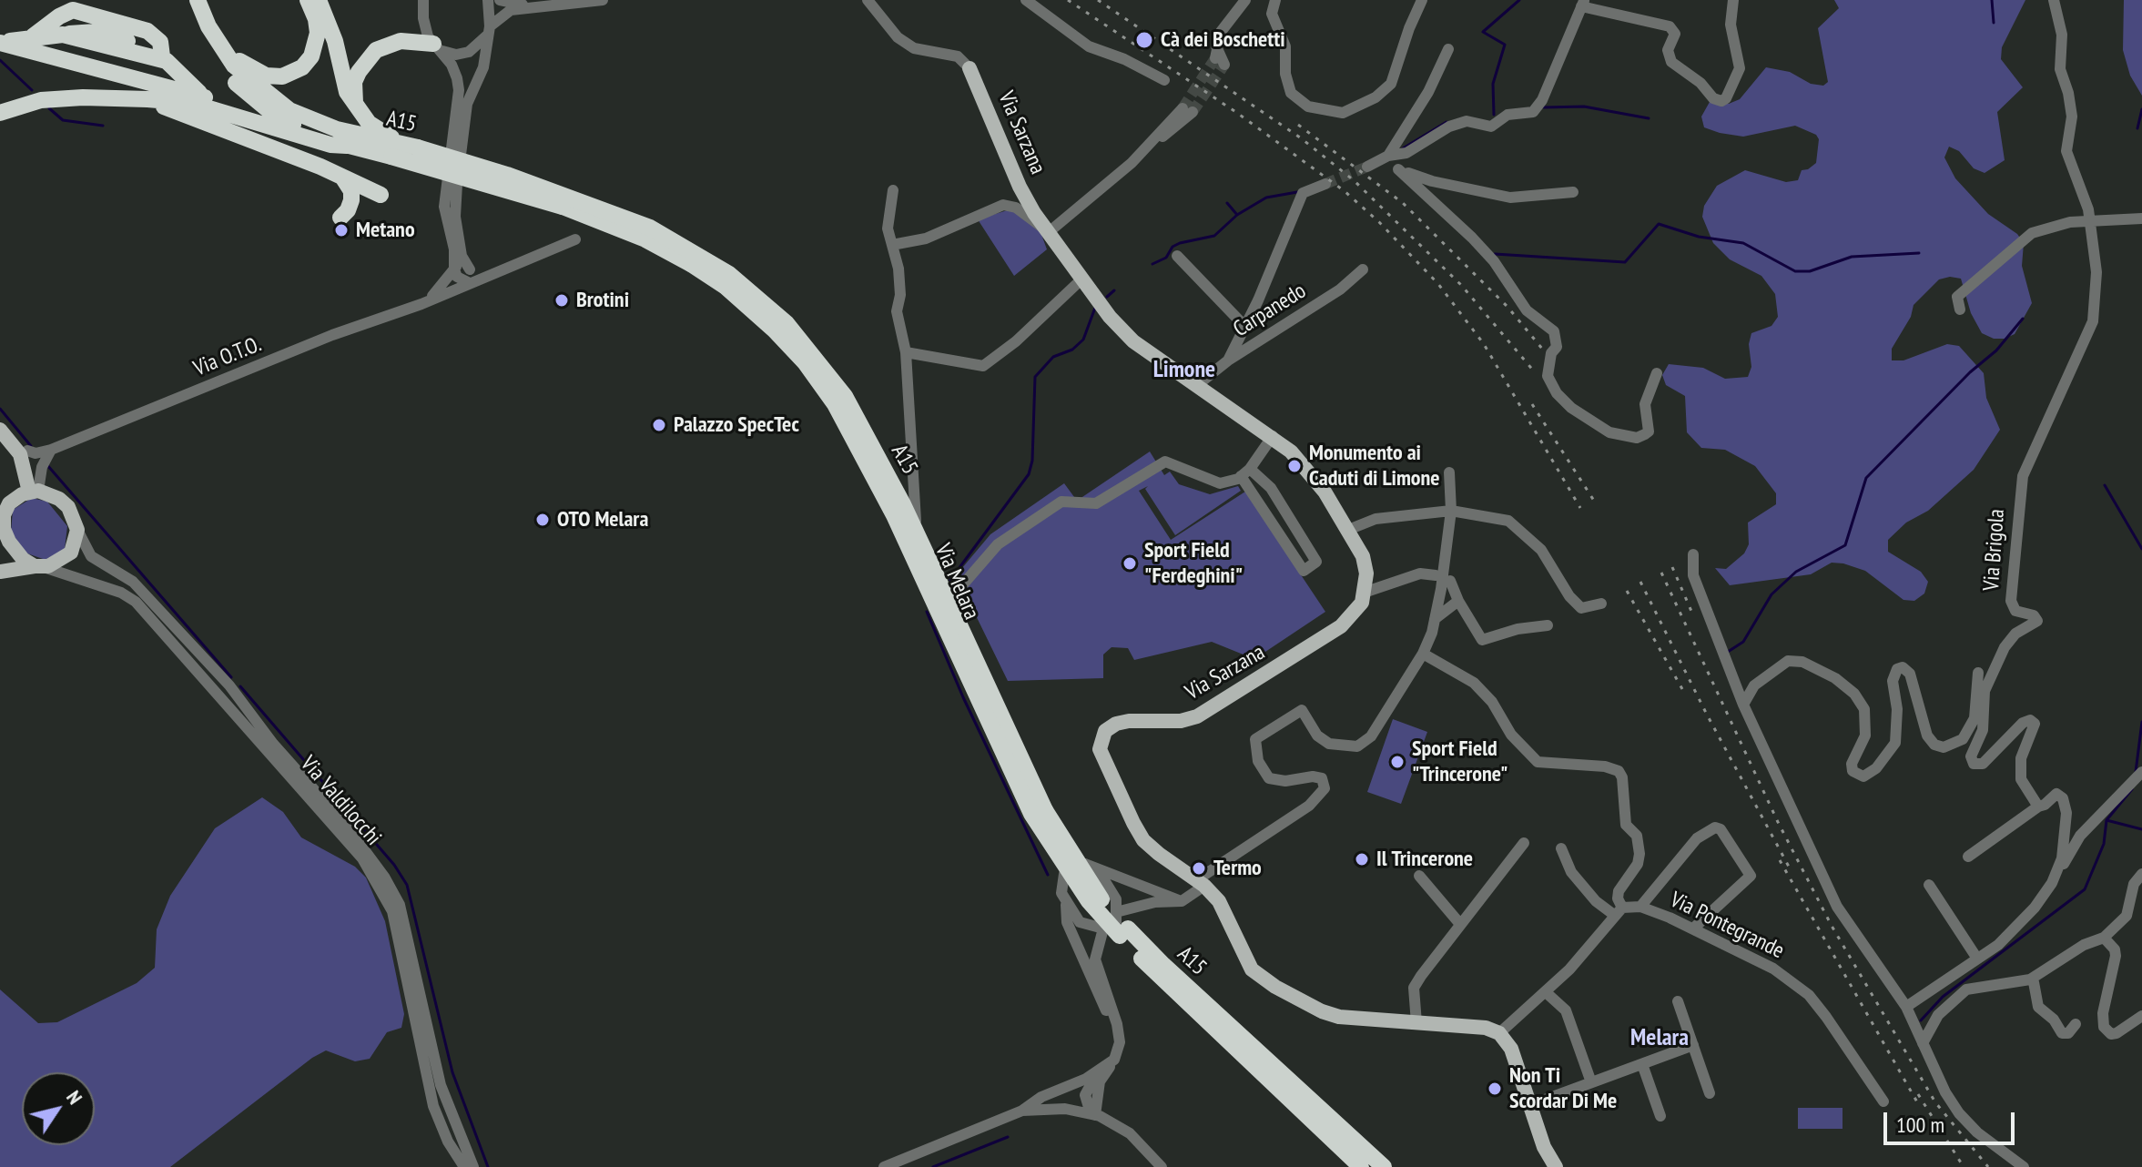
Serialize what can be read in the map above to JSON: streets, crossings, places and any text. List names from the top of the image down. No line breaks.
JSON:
{"streets":{"highway":["A15"],"main road":["Via Sarzana"],"street":["Carpanedo","Via O.T.O.","Via Brigola","Via Melara","Via Valdilocchi","Via Pontegrande"]},"crossings":[["Via Sarzana","Carpanedo"]],"districts":["Limone","Melara"],"places":["Cà dei Boschetti","Metano","Brotini","Palazzo SpecTec","Monumento ai Caduti di Limone","OTO Melara","Sport Field \"Ferdeghini\"","Sport Field \"Trincerone\"","Il Trincerone","Termo","Non Ti Scordar Di Me"],"scale_bar":"100 m","north":"top right"}
